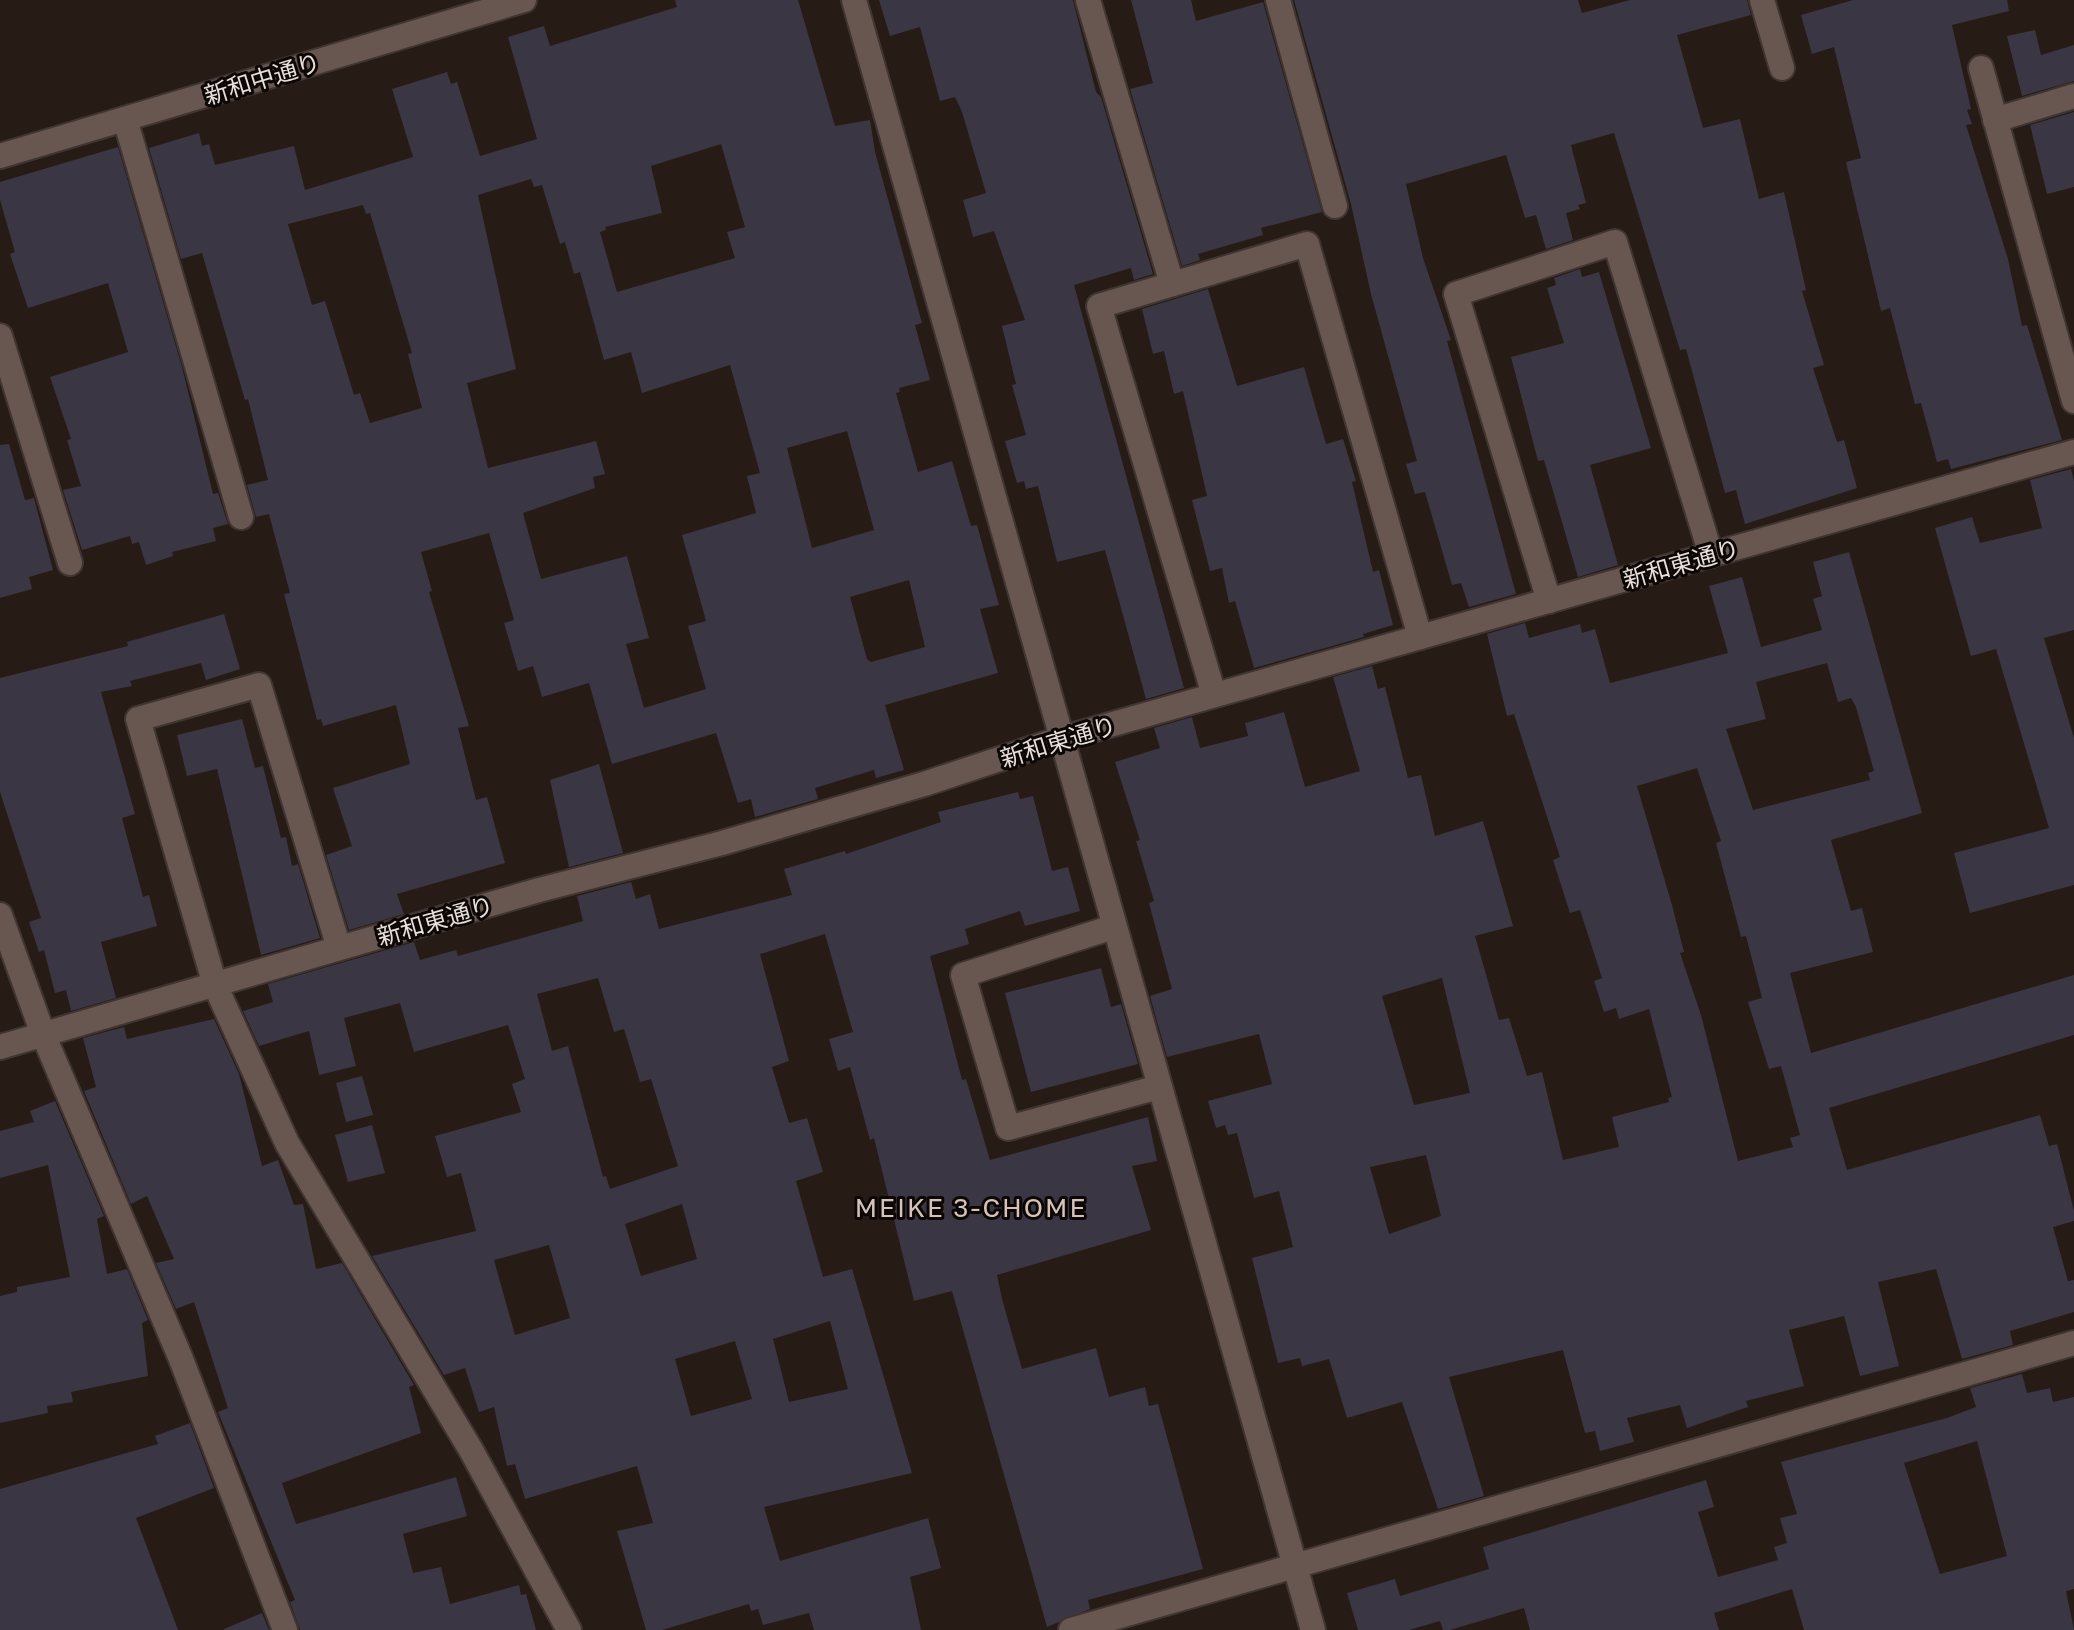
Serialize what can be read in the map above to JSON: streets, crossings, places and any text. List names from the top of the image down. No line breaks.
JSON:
{"streets":{"street":["新和中通り","新和東通り"]},"districts":["MEIKE 3-CHOME"]}
